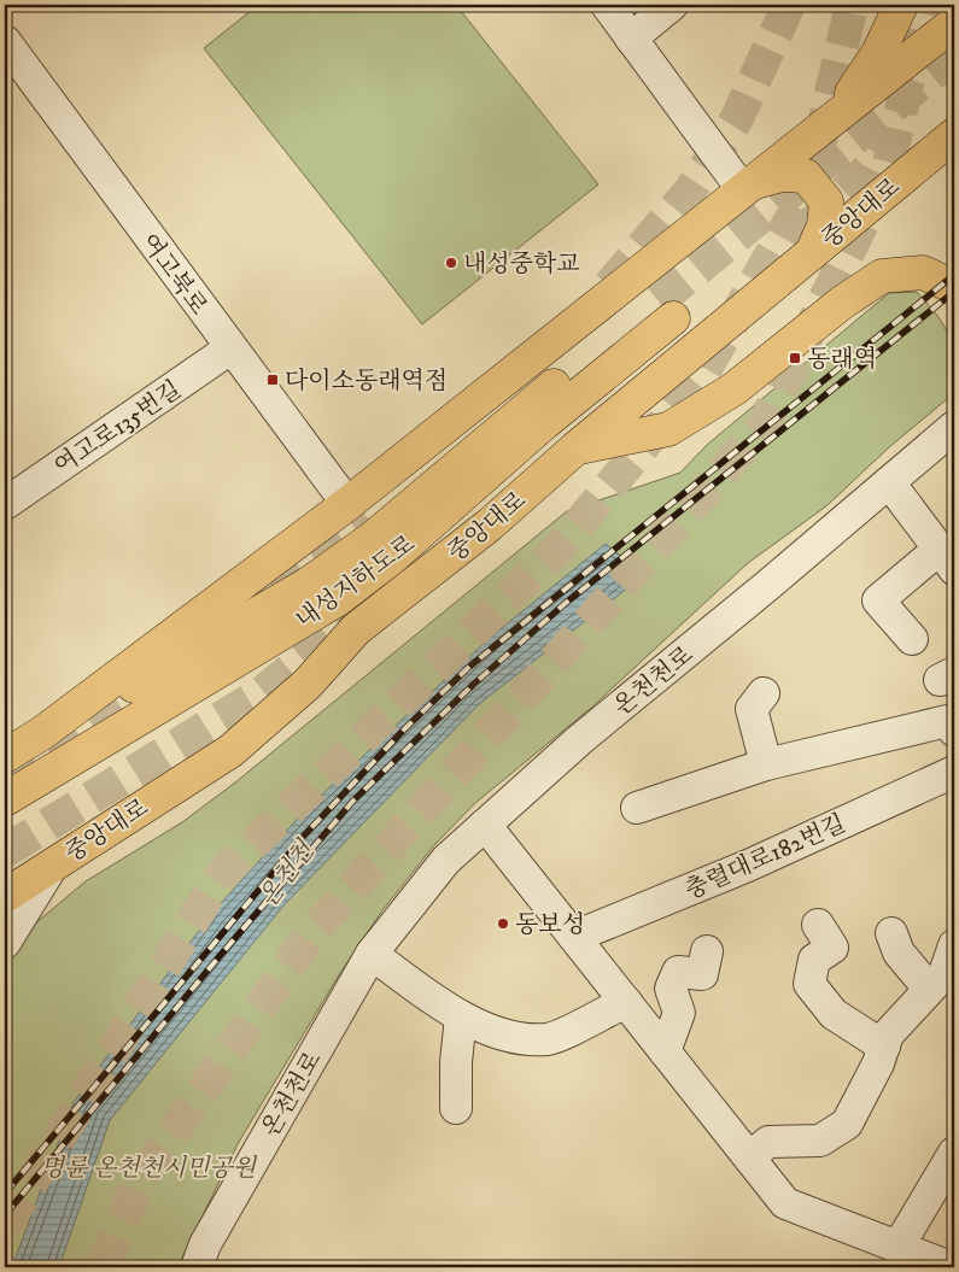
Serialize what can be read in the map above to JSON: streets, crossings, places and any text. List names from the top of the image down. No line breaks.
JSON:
{"streets":{"main road":["중앙대로","내성지하도로"],"street":["여고북로","여고로135번길","온천천로","충렬대로182번길"]},"crossings":[["여고북로","여고로135번길"]],"water":["온천천"],"parks":["명륜 온천천시민공원"],"places":{"other":["내성중학교","동보성"],"transit":["동래역","다이소동래역점"]}}
